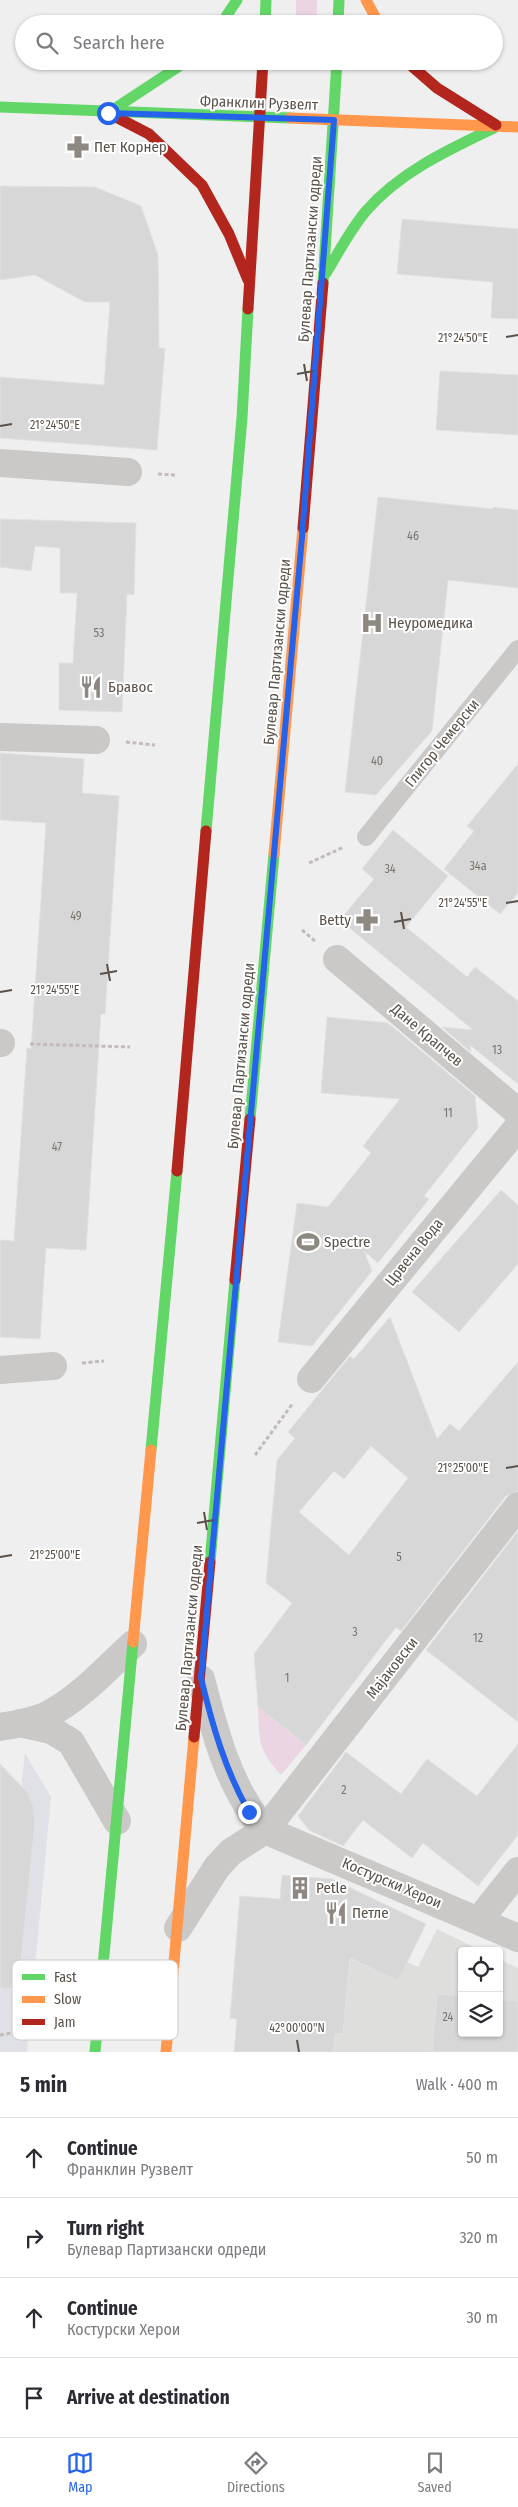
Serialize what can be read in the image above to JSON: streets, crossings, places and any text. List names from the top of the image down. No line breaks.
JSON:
{"streets":{"street":["Франклин Рузвелт","Булевар Партизански одреди","Дане Крапчев","Црвена Вода","Мајаковски","Костурски Херои"],"lane":["Глигор Чемерски"]},"crossings":[["Франклин Рузвелт","Булевар Партизански одреди"],["Булевар Партизански одреди","Костурски Херои"],["Мајаковски","Костурски Херои"]],"places":{"pharmacy":["Пет Корнер","Betty"],"hospital":["Неуромедика"],"restaurant":["Бравос","Петле"],"sports":["Spectre"],"building":["Petle"]},"house_numbers":["46","53","40","34а","34","49","13","11","47","5","3","12","1","2","24"],"legend":["Fast","Slow","Jam"],"page":{"search":"Search here","heading":["5 min","Walk · 400 m"],"list":[["Continue","Франклин Рузвелт","50 m"],["Turn right","Булевар Партизански одреди","320 m"],["Continue","Костурски Херои","30 m"],"Arrive at destination"],"nav":["Map","Directions","Saved"]},"coordinates":["21°24'50\"E","21°24'55\"E","21°25'00\"E","42°00'00\"N"]}
